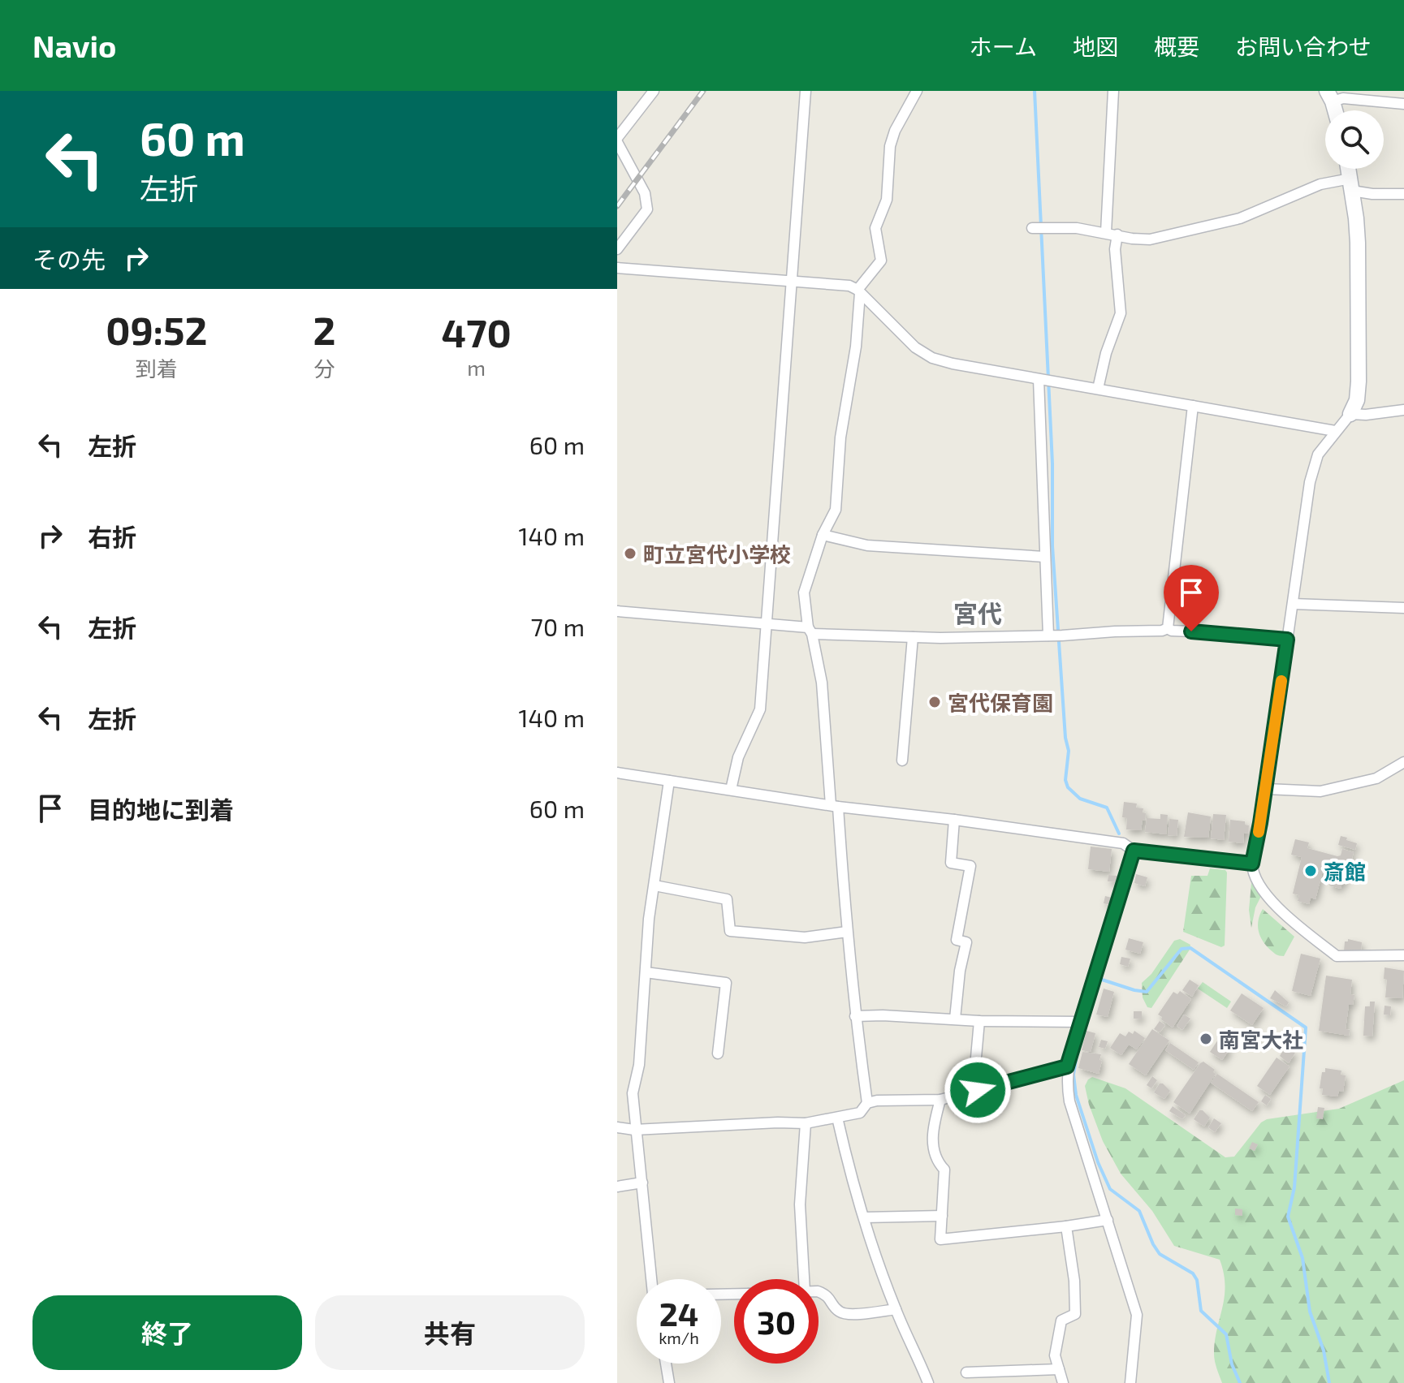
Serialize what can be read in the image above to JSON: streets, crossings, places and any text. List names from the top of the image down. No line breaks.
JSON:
{"districts":["宮代"],"places":["町立宮代小学校","宮代保育園","斎館","南宮大社"],"page":{"header":"Navio","nav":["ホーム","地図","概要","お問い合わせ"],"turn":["60 m","左折"],"then":"その先","eta":["09:52","到着","2","分","470","m"],"list":[{"name":"左折","value":"60 m"},{"name":"右折","value":"140 m"},{"name":"左折","value":"70 m"},{"name":"左折","value":"140 m"},{"name":"目的地に到着","value":"60 m"}],"speed":"24 km/h","limit":"30","buttons":["終了","共有"]}}
